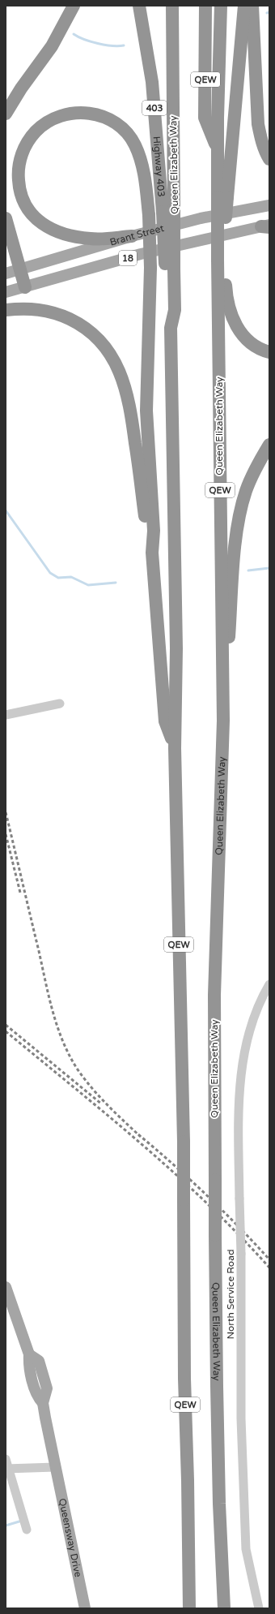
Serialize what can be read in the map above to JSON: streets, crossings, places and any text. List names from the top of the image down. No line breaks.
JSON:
{"streets":{"highway":["QEW","403","Queen Elizabeth Way","Highway 403"],"main road":["Brant Street","18","Queensway Drive"],"street":["North Service Road"]},"crossings":[["Queen Elizabeth Way","Highway 403"]]}
